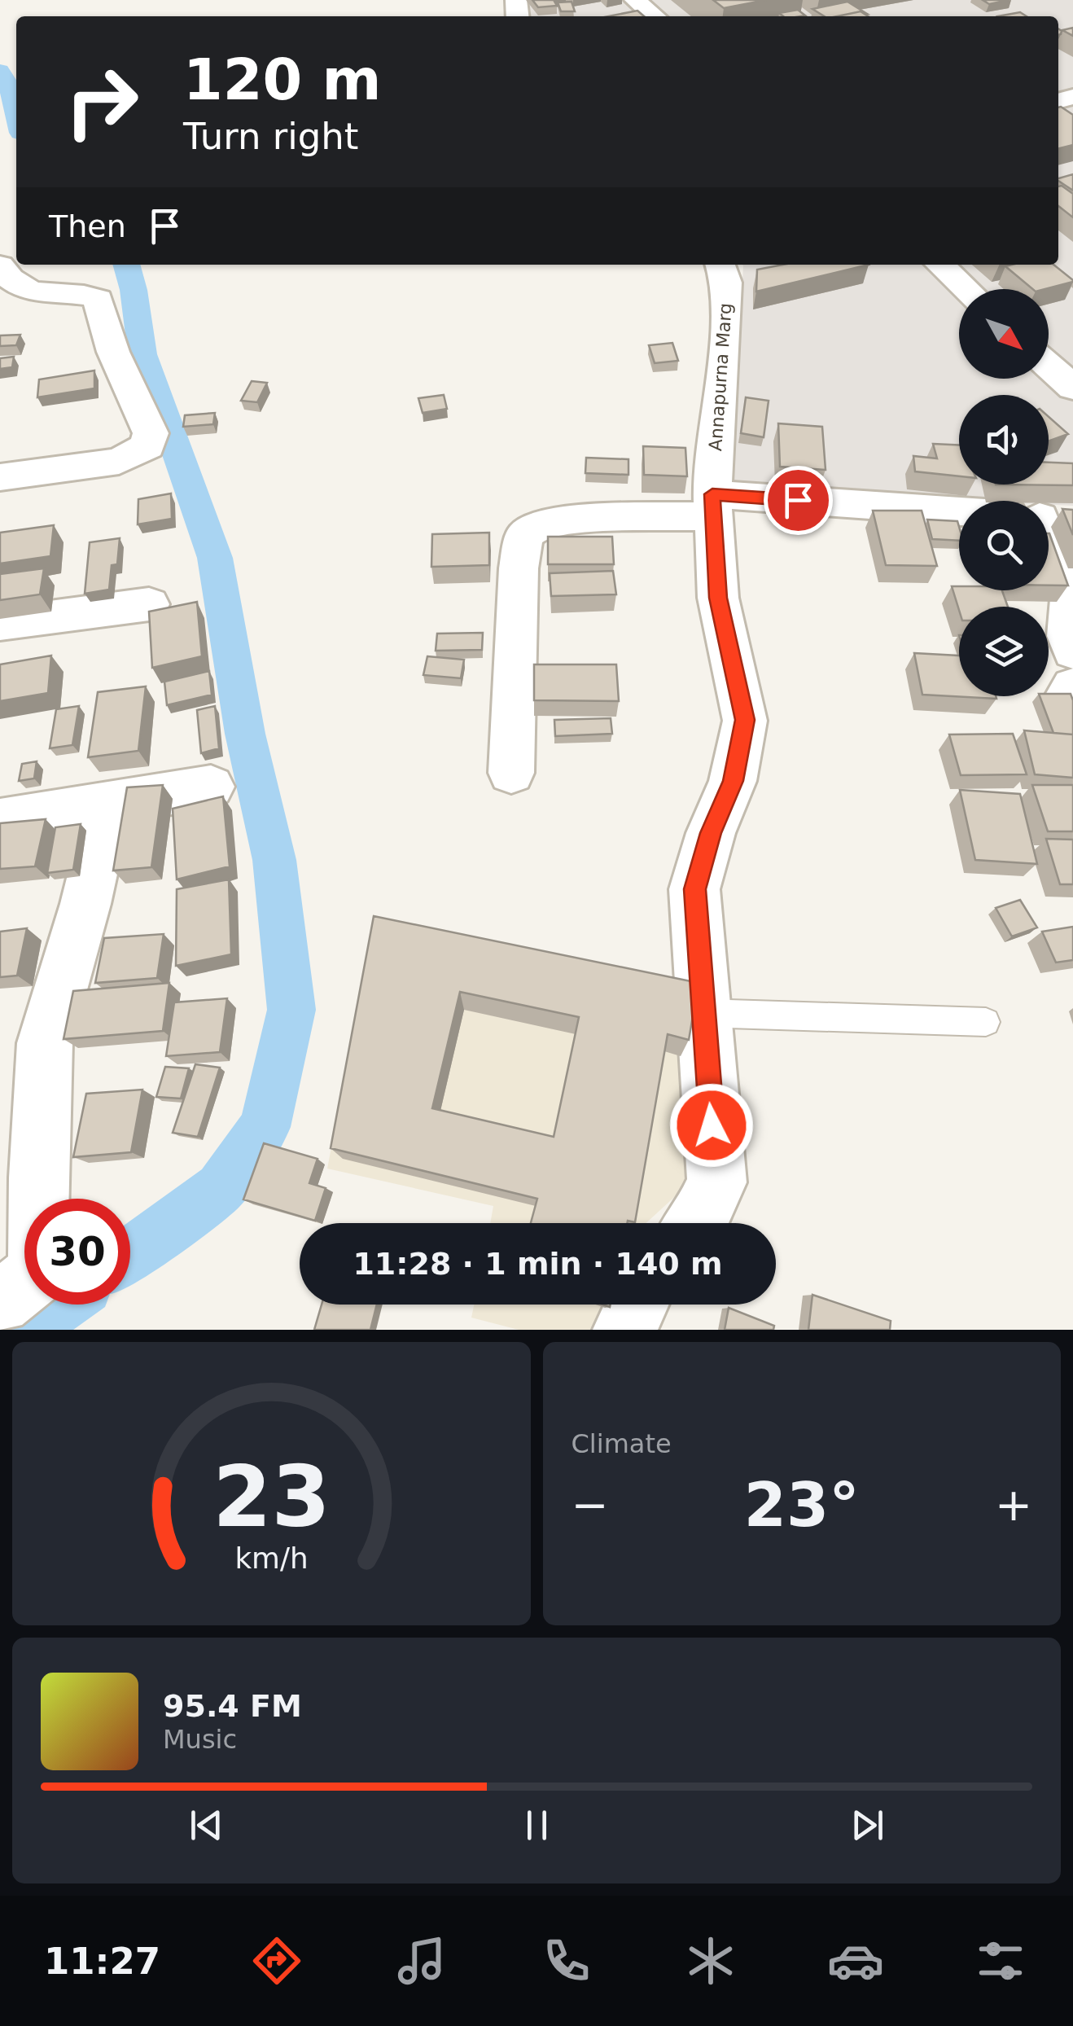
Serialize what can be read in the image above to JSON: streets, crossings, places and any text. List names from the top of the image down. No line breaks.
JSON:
{"streets":{"street":["Annapurna Marg"]},"north":"bottom right","page":{"turn":["120 m","Turn right"],"then":"Then","limit":"30","trip":"11:28 · 1 min · 140 m","tile":"Climate","heat":["−","23°","+"],"song":["95.4 FM","Music"],"tabs":"11:27","gauge":["23","km/h"]}}
